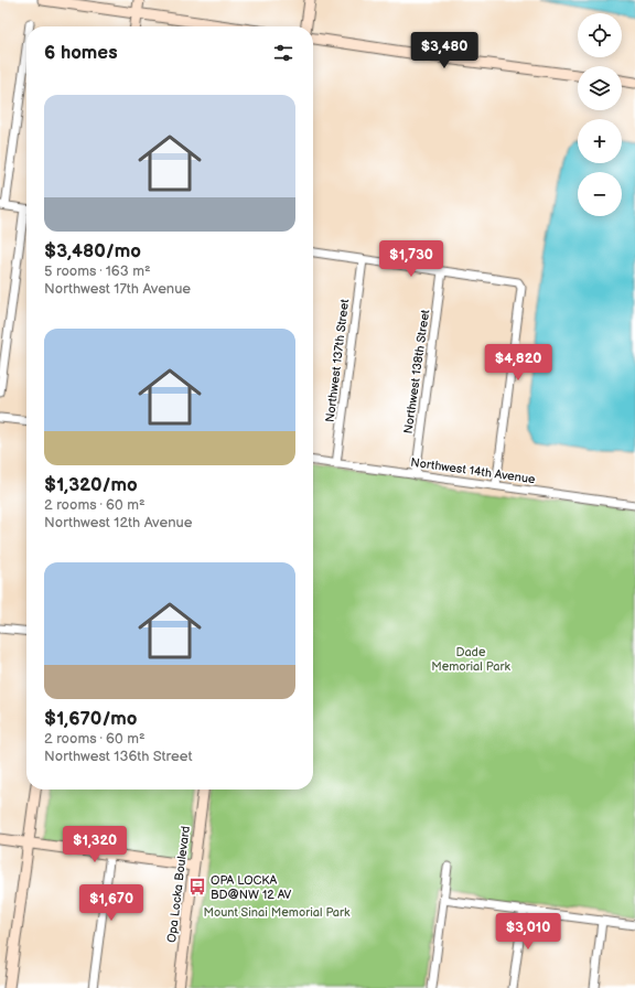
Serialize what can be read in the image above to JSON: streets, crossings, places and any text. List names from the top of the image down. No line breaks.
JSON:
{"streets":{"main road":["Opa Locka Boulevard"],"street":["Northwest 137th Street","Northwest 138th Street","Northwest 14th Avenue"]},"crossings":[["Northwest 137th Street","Northwest 14th Avenue"],["Northwest 138th Street","Northwest 14th Avenue"]],"parks":["Dade Memorial Park","Mount Sinai Memorial Park"],"places":{"bus stop":["OPA LOCKA BD@NW 12 AV"]},"page":{"map_buttons":["+","−"],"heading":"6 homes","price":["$3,480","$1,730","$4,820","$1,320","$1,670","$3,010"],"list":[{"name":"$3,480/mo","note":"5 rooms · 163 m² · Northwest 17th Avenue"},{"name":"$1,320/mo","note":"2 rooms · 60 m² · Northwest 12th Avenue"},{"name":"$1,670/mo","note":"2 rooms · 60 m² · Northwest 136th Street"}]}}
